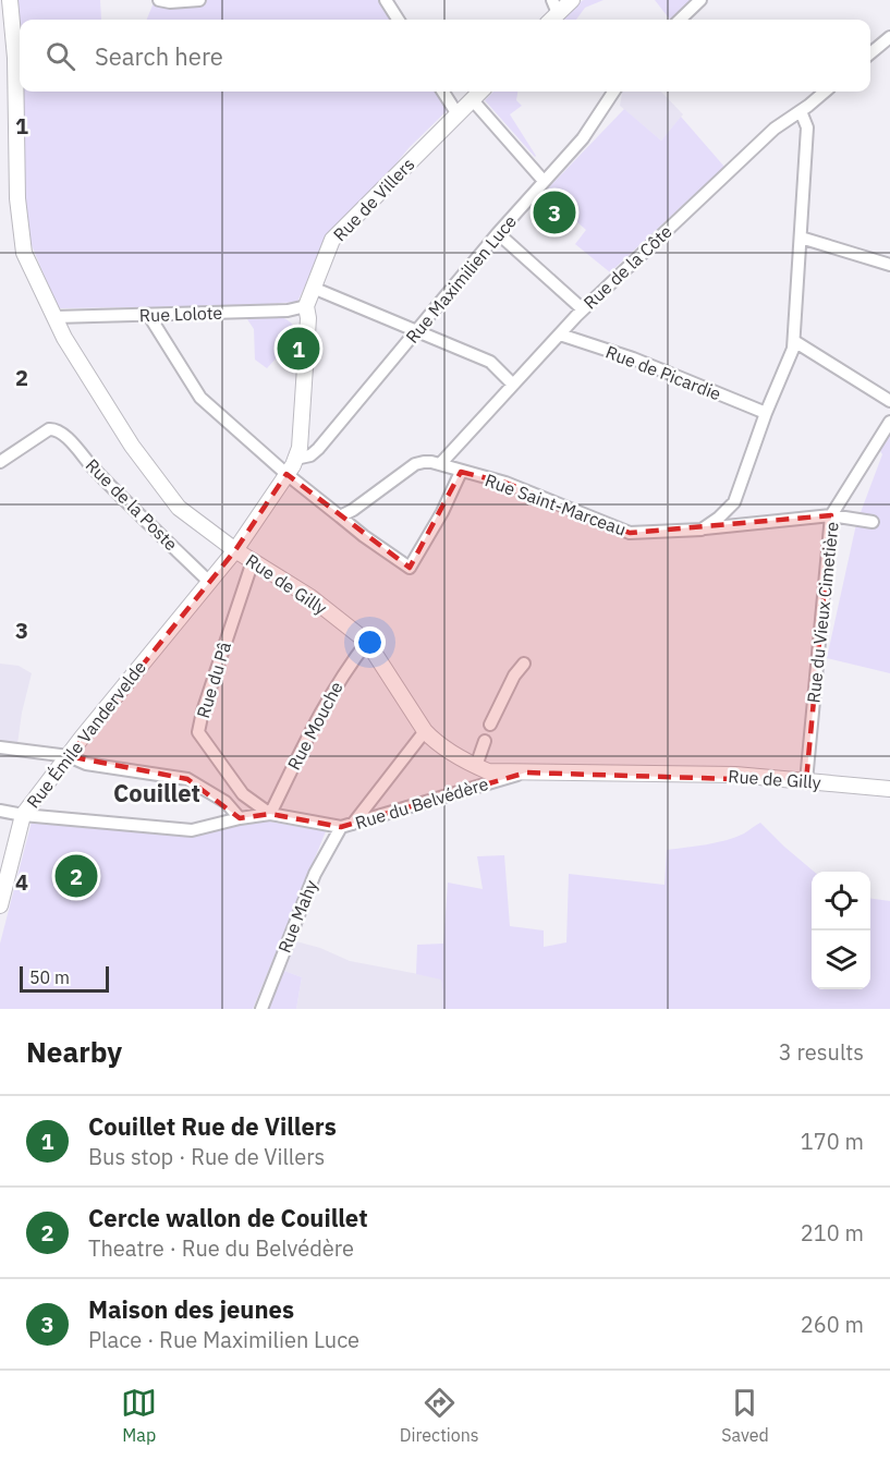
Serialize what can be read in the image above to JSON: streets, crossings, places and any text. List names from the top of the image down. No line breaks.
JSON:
{"streets":{"main road":["Rue de Villers","Rue de Gilly","Rue Émile Vandervelde"],"street":["Rue de la Côte","Rue Maximilien Luce","Rue Lolote","Rue de Picardie","Rue de la Poste","Rue Saint-Marceau","Rue du Vieux Cimetière","Rue du Pâ","Rue Mouche","Rue du Belvédère","Rue Mahy"]},"crossings":[["Rue de Villers","Rue Maximilien Luce"],["Rue de Villers","Rue Lolote"],["Rue de Villers","Rue de la Poste"],["Rue de Villers","Rue de Gilly"],["Rue de Villers","Rue Émile Vandervelde"],["Rue de la Côte","Rue de Picardie"],["Rue de la Côte","Rue Saint-Marceau"],["Rue Lolote","Rue de Gilly"],["Rue de la Poste","Rue Émile Vandervelde"],["Rue Saint-Marceau","Rue du Vieux Cimetière"],["Rue de Gilly","Rue du Vieux Cimetière"],["Rue de Gilly","Rue du Pâ"],["Rue de Gilly","Rue Mouche"],["Rue de Gilly","Rue du Belvédère"],["Rue de Gilly","Rue Mahy"],["Rue du Pâ","Rue Mouche"],["Rue du Pâ","Rue du Belvédère"],["Rue Mouche","Rue du Belvédère"],["Rue Émile Vandervelde","Rue du Belvédère"],["Rue du Belvédère","Rue Mahy"]],"districts":["Couillet"],"scale_bar":"50 m","page":{"search":"Search here","pins":["3","1","2"],"scale":"50 m","heading":["Nearby","3 results"],"list":[{"mark":"1","name":"Couillet Rue de Villers","note":"Bus stop · Rue de Villers","value":"170 m"},{"mark":"2","name":"Cercle wallon de Couillet","note":"Theatre · Rue du Belvédère","value":"210 m"},{"mark":"3","name":"Maison des jeunes","note":"Place · Rue Maximilien Luce","value":"260 m"}],"nav":["Map","Directions","Saved"]},"grid":{"rows":["1","2","3","4"]}}
